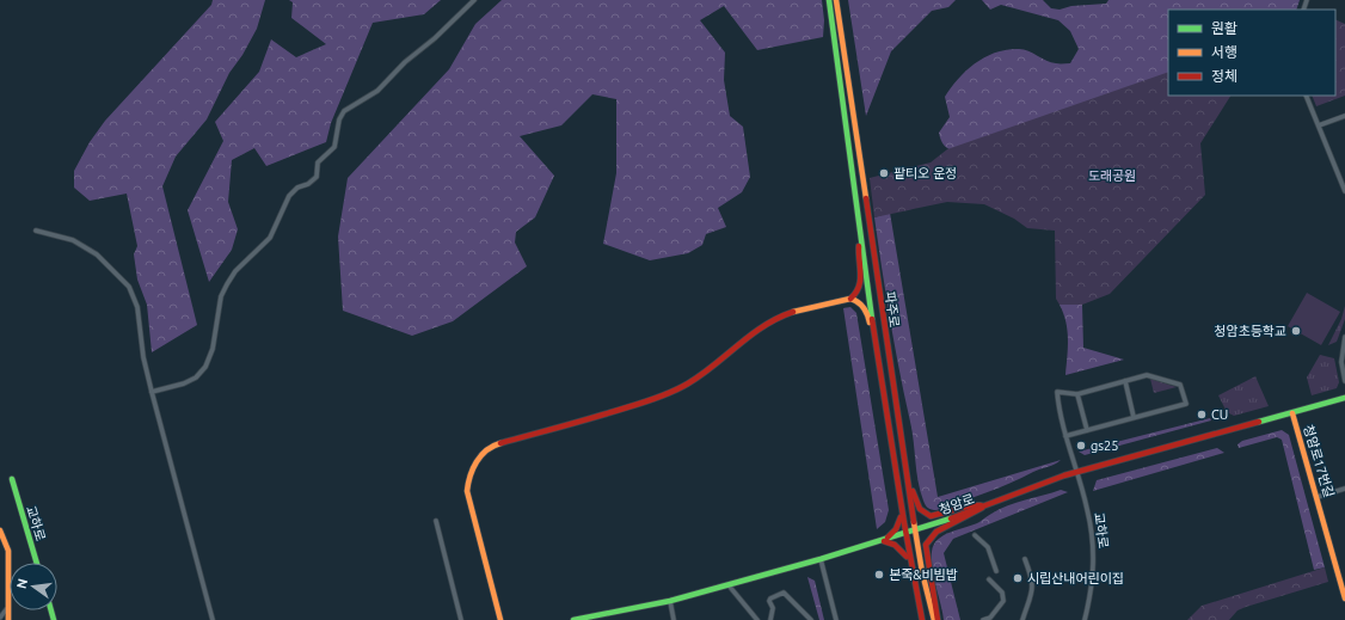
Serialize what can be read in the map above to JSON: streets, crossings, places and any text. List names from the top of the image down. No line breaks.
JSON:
{"streets":{"street":["파주로","청암로17번길","청암로","교하로"]},"crossings":[["파주로","청암로"],["청암로17번길","청암로"],["청암로","교하로"]],"parks":["도래공원"],"places":["팥티오 운정","청암초등학교","CU","gs25","본죽&비빔밥","시립산내어린이집"],"legend":["원활","서행","정체"],"north":"left"}
